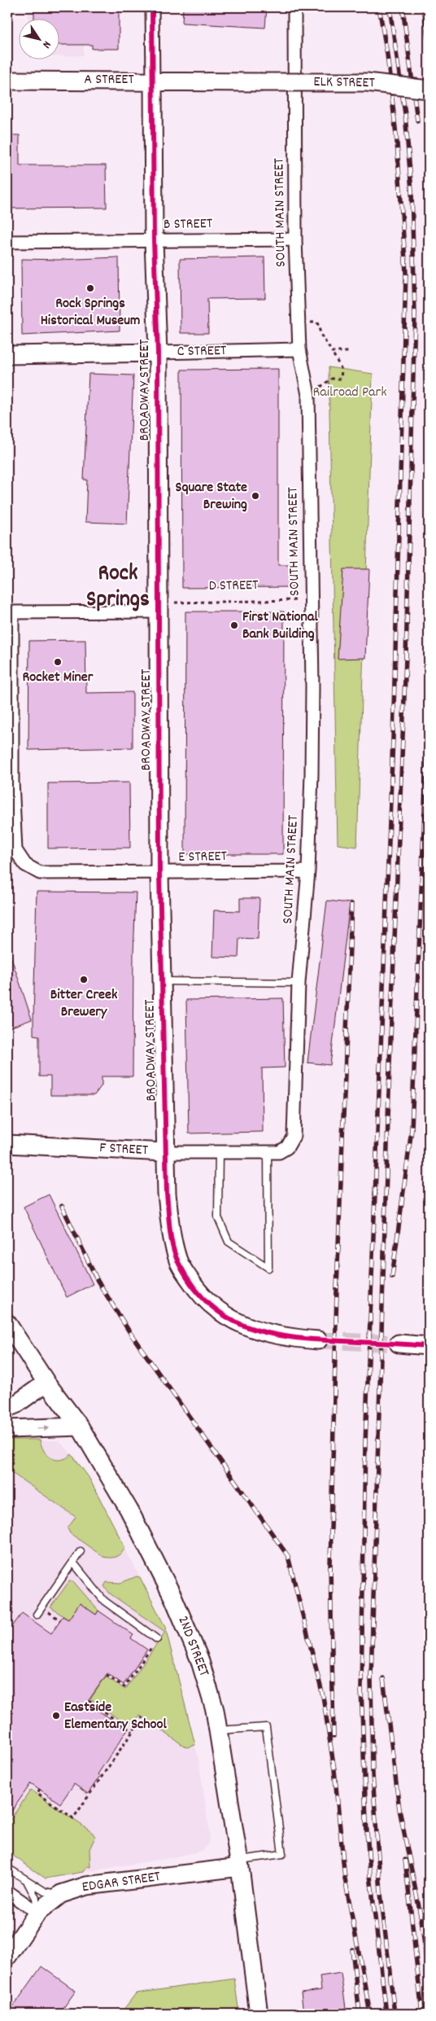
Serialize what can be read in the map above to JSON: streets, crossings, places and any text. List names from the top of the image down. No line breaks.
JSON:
{"streets":{"street":["A STREET","ELK STREET","SOUTH MAIN STREET","B STREET","C STREET","BROADWAY STREET","E STREET","F STREET","2ND STREET","EDGAR STREET"],"path":["D STREET"]},"crossings":[["A STREET","ELK STREET"],["A STREET","BROADWAY STREET"],["SOUTH MAIN STREET","B STREET"],["SOUTH MAIN STREET","C STREET"],["SOUTH MAIN STREET","D STREET"],["SOUTH MAIN STREET","E STREET"],["SOUTH MAIN STREET","F STREET"],["B STREET","BROADWAY STREET"],["C STREET","BROADWAY STREET"],["BROADWAY STREET","D STREET"],["BROADWAY STREET","E STREET"],["BROADWAY STREET","F STREET"],["2ND STREET","EDGAR STREET"]],"districts":["Rock Springs"],"parks":["Railroad Park"],"places":["Rock Springs Historical Museum","Square State Brewing","First National Bank Building","Rocket Miner","Bitter Creek Brewery","Eastside Elementary School"],"north":"bottom right"}
